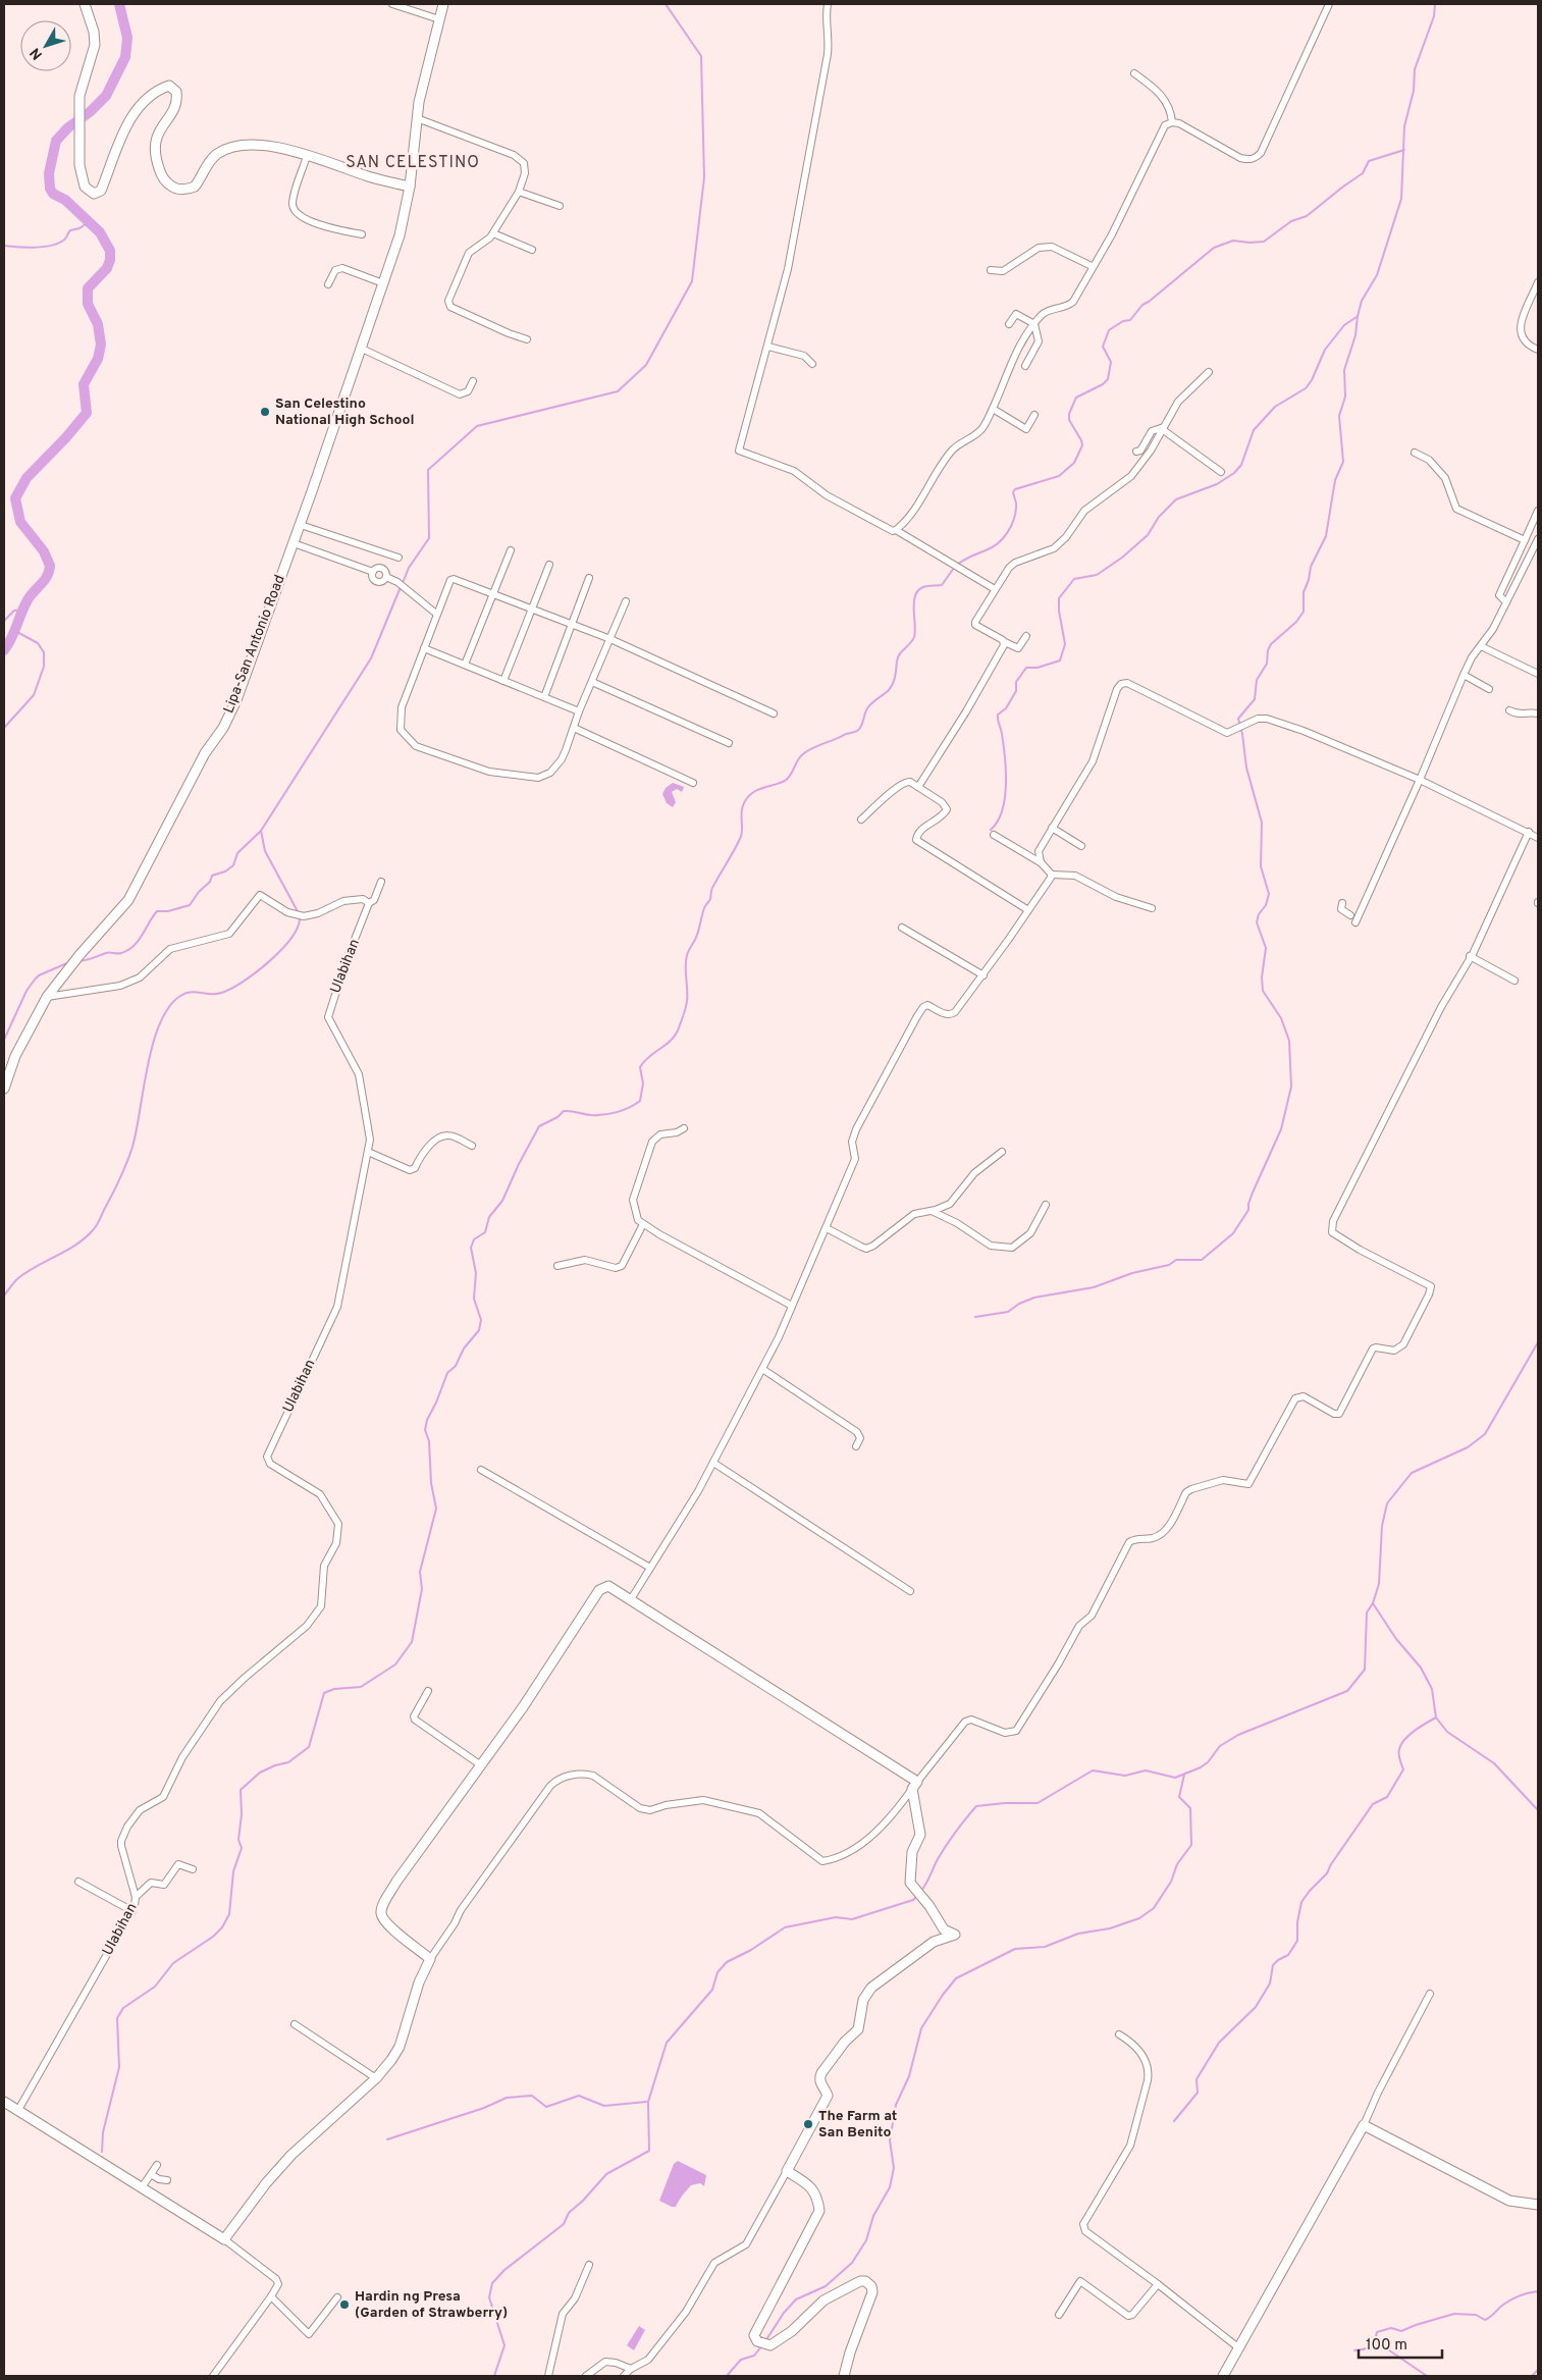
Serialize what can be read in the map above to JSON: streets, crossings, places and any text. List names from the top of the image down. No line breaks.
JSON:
{"streets":{"street":["Lipa-San Antonio Road","Ulabihan"]},"districts":["SAN CELESTINO"],"places":["San Celestino National High School","The Farm at San Benito","Hardin ng Presa (Garden of Strawberry)"],"scale_bar":"100 m","north":"bottom left"}
